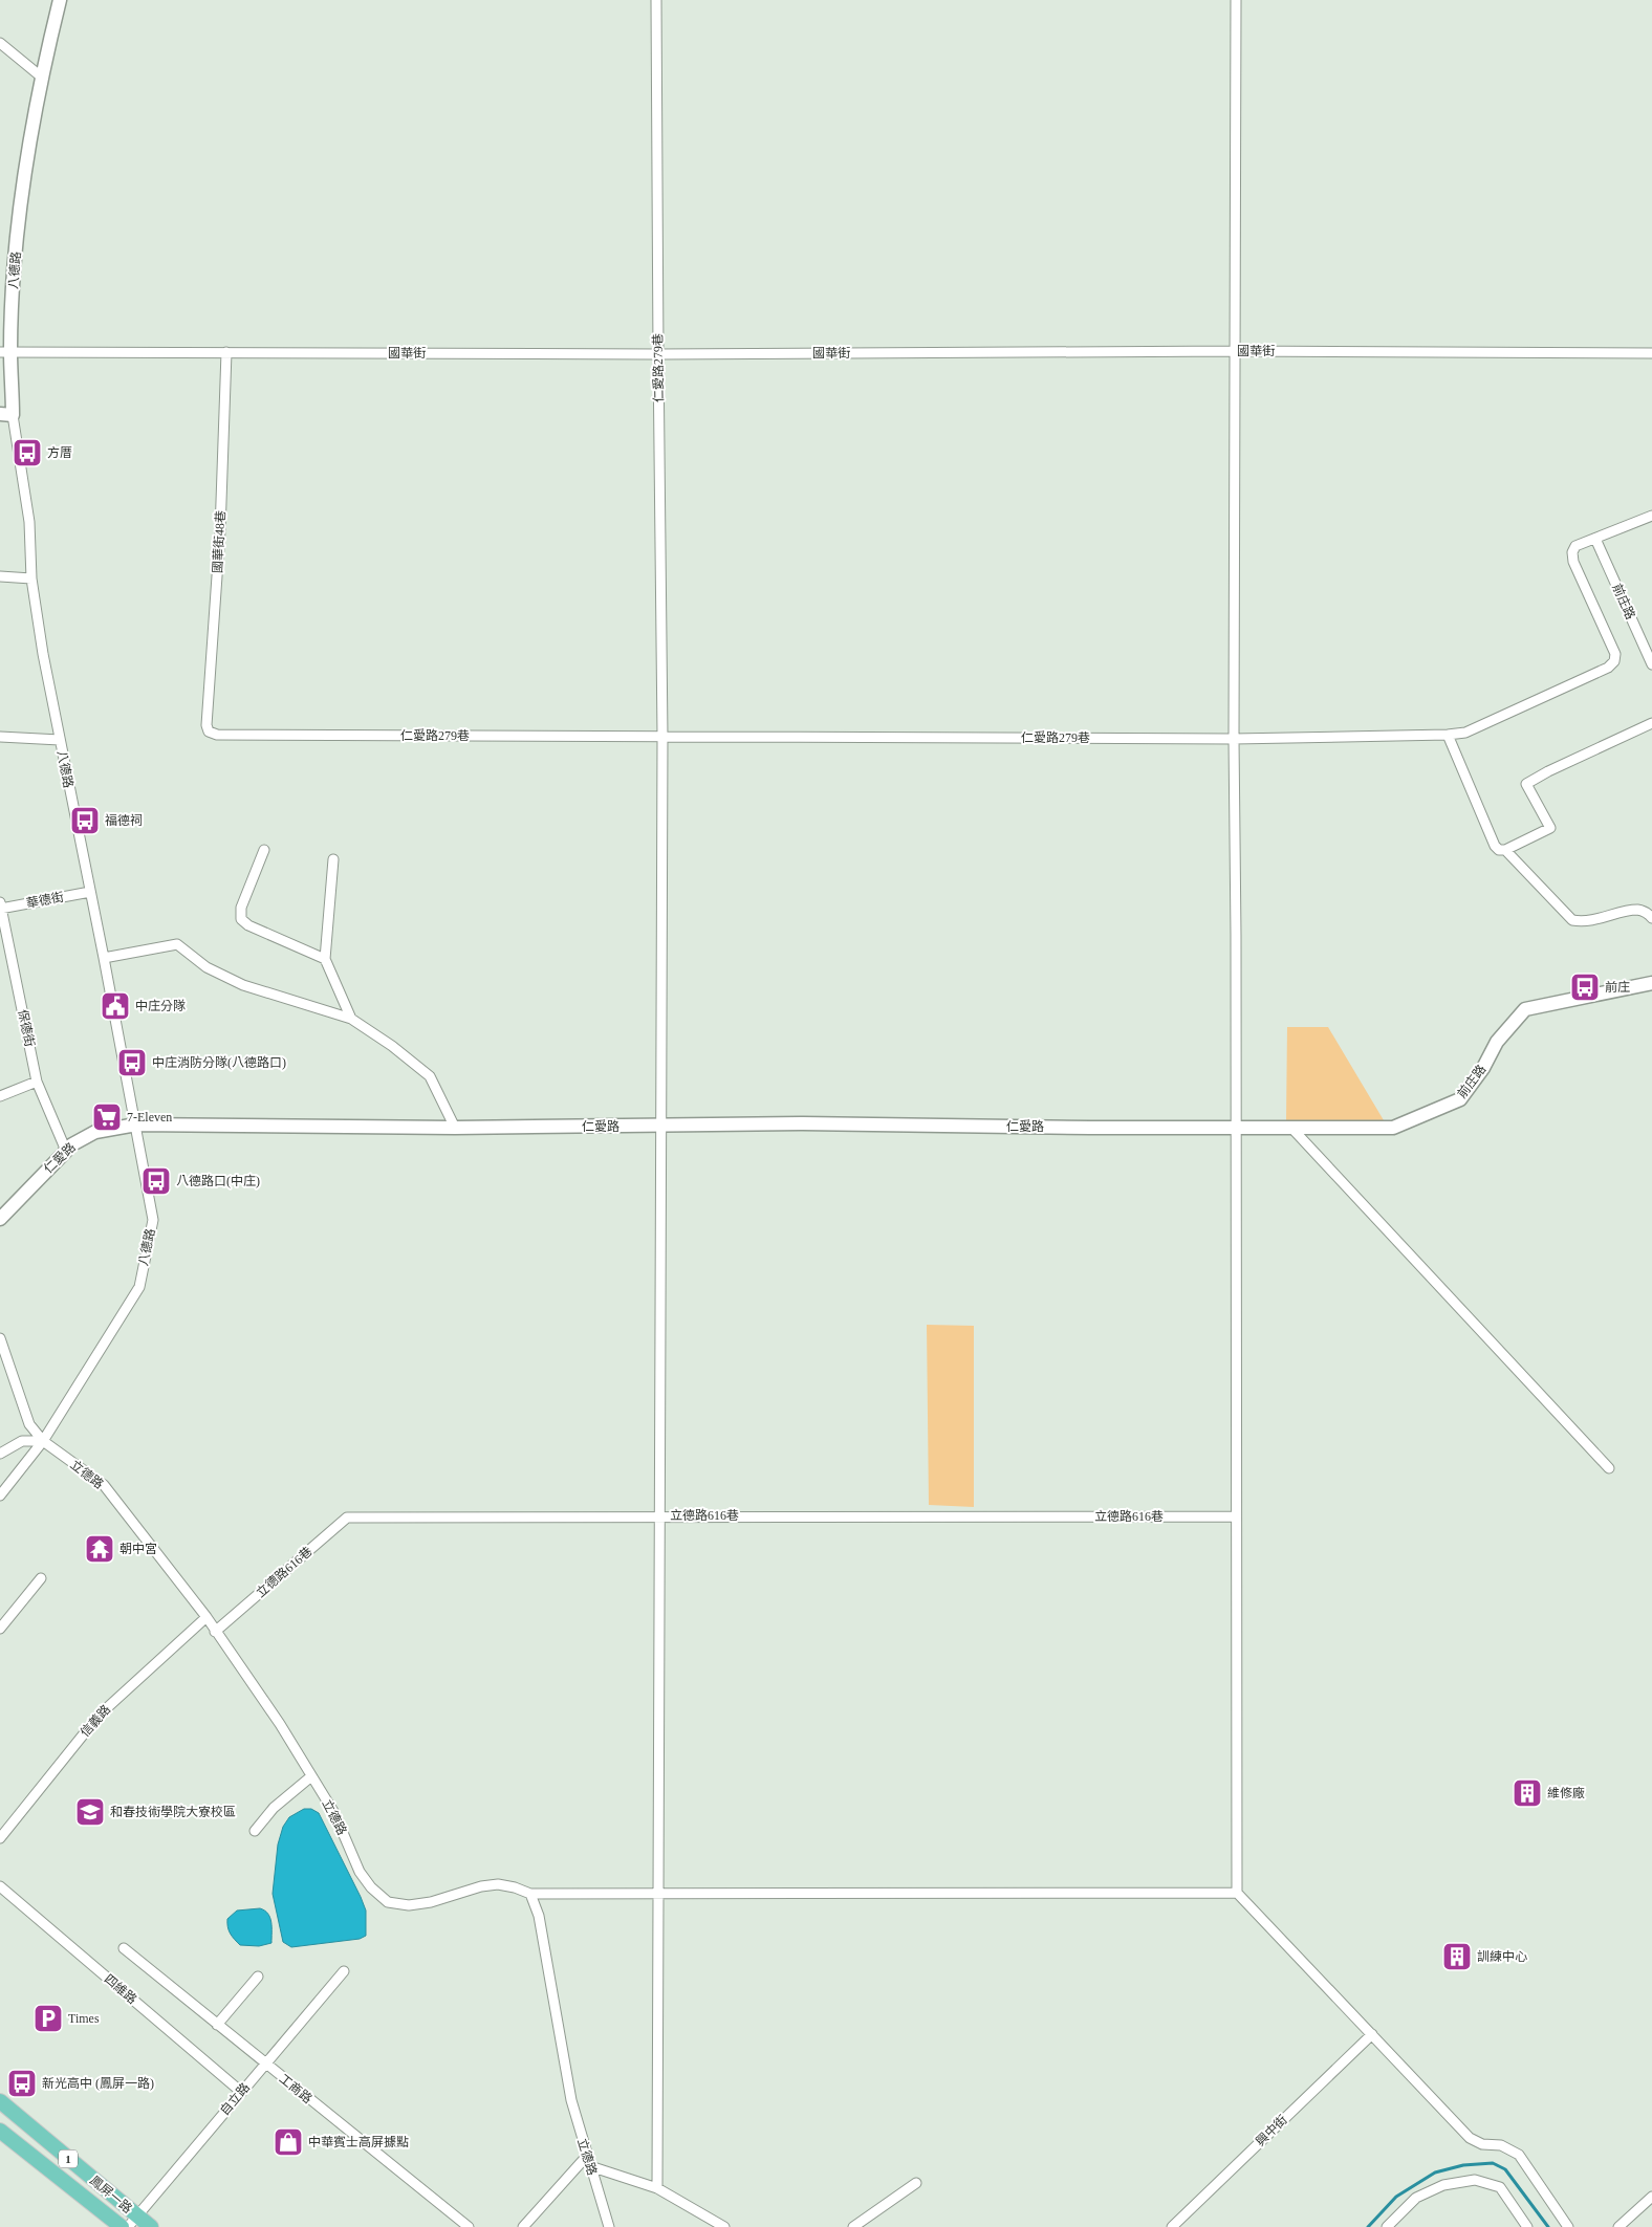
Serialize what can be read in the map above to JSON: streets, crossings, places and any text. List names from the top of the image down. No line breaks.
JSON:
{"streets":{"main road":["1","鳳屏一路"],"street":["八德路","國華街","仁愛路279巷","國華街48巷","前庄路","華德街","保德街","仁愛路","立德路","立德路616巷","信義路","四維路","工商路","自立路","興中街"]},"crossings":[["八德路","國華街"],["八德路","華德街"],["八德路","仁愛路"],["八德路","立德路"],["國華街","仁愛路279巷"],["國華街","國華街48巷"],["仁愛路279巷","國華街48巷"],["仁愛路279巷","前庄路"],["仁愛路279巷","仁愛路"],["仁愛路279巷","立德路616巷"],["前庄路","仁愛路"],["華德街","保德街"],["保德街","仁愛路"],["立德路","立德路616巷"],["立德路","信義路"],["四維路","自立路"],["工商路","自立路"],["自立路","鳳屏一路"]],"places":{"bus stop":["方厝","福德祠","前庄","中庄消防分隊(八德路口)","八德路口(中庄)","新光高中 (鳳屏一路)"],"public building":["中庄分隊"],"supermarket":["7-Eleven"],"temple":["朝中宮"],"building":["維修廠","訓練中心"],"school or university":["和春技術學院大寮校區"],"parking":["Times"],"shop":["中華賓士高屏據點"]}}
